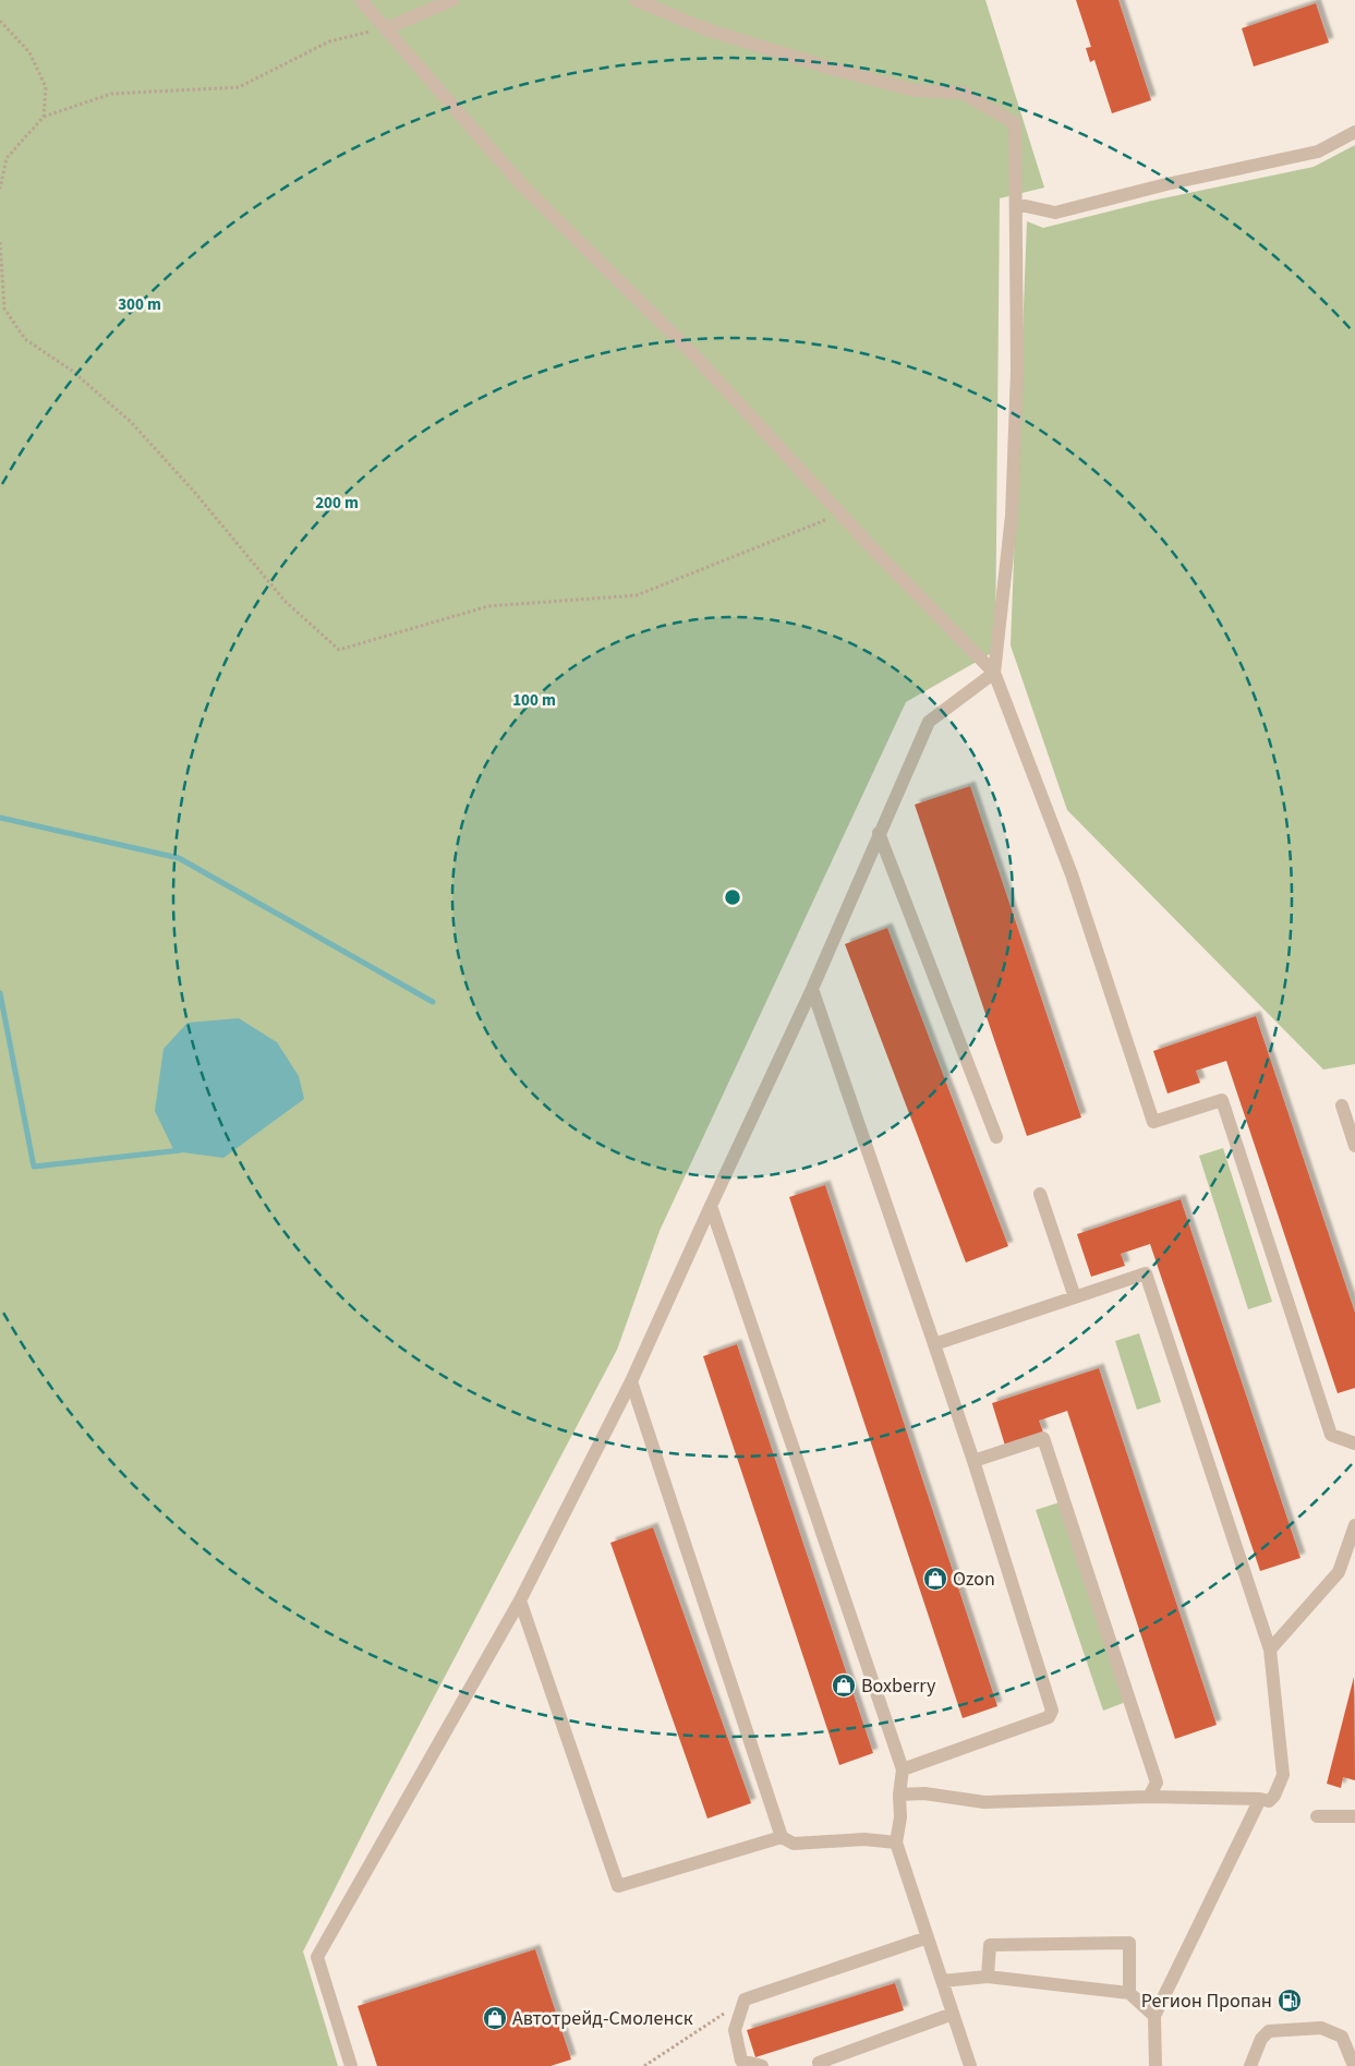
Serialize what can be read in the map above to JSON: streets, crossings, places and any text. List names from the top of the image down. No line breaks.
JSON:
{"places":{"shop":["Ozon","Boxberry","Автотрейд-Смоленск"],"fuel station":["Регион Пропан"]},"rings":["300 m","200 m","100 m"]}
